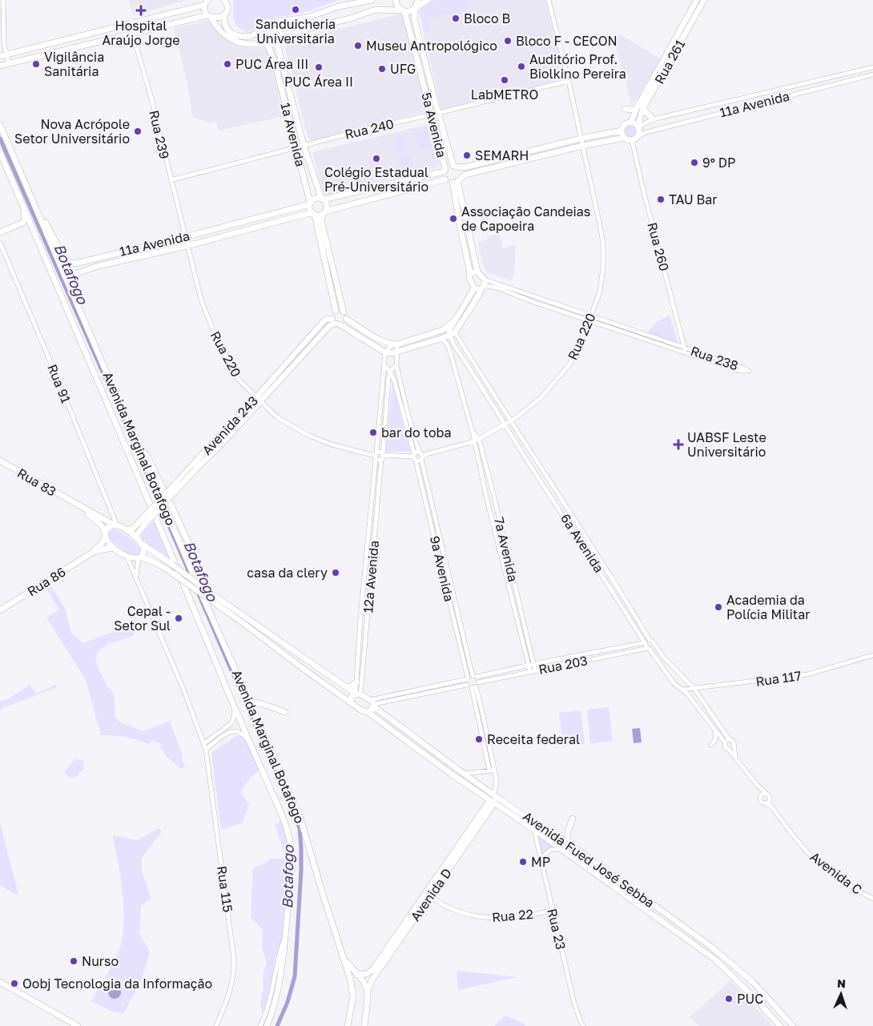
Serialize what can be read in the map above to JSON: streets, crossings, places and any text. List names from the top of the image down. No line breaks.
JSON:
{"streets":{"main road":["Rua 261","11ª Avenida","5ª Avenida","1ª Avenida","Avenida 243","Avenida Marginal Botafogo","Rua 83","Rua 86","Avenida Fued José Sebba","Avenida D"],"street":["Rua 240","Rua 239","Rua 260","Rua 220","Rua 238","Rua 91","6ª Avenida","7ª Avenida","9ª Avenida","12ª Avenida","Rua 203","Rua 117","Avenida C","Rua 115","Rua 22","Rua 23"]},"crossings":[["Rua 261","11ª Avenida"],["Rua 261","Rua 260"],["11ª Avenida","Rua 239"],["11ª Avenida","1ª Avenida"],["11ª Avenida","Rua 260"],["11ª Avenida","Rua 220"],["11ª Avenida","Avenida Marginal Botafogo"],["5ª Avenida","Rua 240"],["Rua 240","Rua 239"],["Rua 240","1ª Avenida"],["Rua 240","Rua 220"],["Rua 239","Rua 220"],["Rua 260","Rua 238"],["Rua 220","Rua 238"],["Rua 220","Avenida 243"],["Rua 220","6ª Avenida"],["Rua 220","7ª Avenida"],["Rua 220","9ª Avenida"],["Rua 220","12ª Avenida"],["Rua 91","Rua 83"],["Rua 91","Rua 86"],["Avenida 243","Rua 83"],["Avenida Marginal Botafogo","Avenida D"],["Rua 83","Rua 86"],["Rua 83","Rua 115"],["6ª Avenida","Rua 203"],["6ª Avenida","Rua 117"],["7ª Avenida","Rua 203"],["9ª Avenida","12ª Avenida"],["9ª Avenida","Rua 203"],["12ª Avenida","Avenida Fued José Sebba"],["Avenida Fued José Sebba","Avenida D"],["Avenida Fued José Sebba","Rua 23"],["Avenida D","Rua 22"],["Rua 22","Rua 23"]],"water":["Botafogo"],"places":{"other":["Sanduicheria Universitaria","Bloco B","Bloco F - CECON","Museu Antropológico","Vigilância Sanitária","PUC Área III","Auditório Prof. Biolkino Pereira","PUC Área II","UFG","LabMETRO","Nova Acrópole Setor Universitário","SEMARH","Colégio Estadual Pré-Universitário","9º DP","TAU Bar","Associação Candeias de Capoeira","bar do toba","casa da clery","Academia da Polícia Militar","Cepal - Setor Sul","Receita federal","MP","Nurso","Oobj Tecnologia da Informação","PUC"],"health":["Hospital Araújo Jorge","UABSF Leste Universitário"]},"north":"top"}
